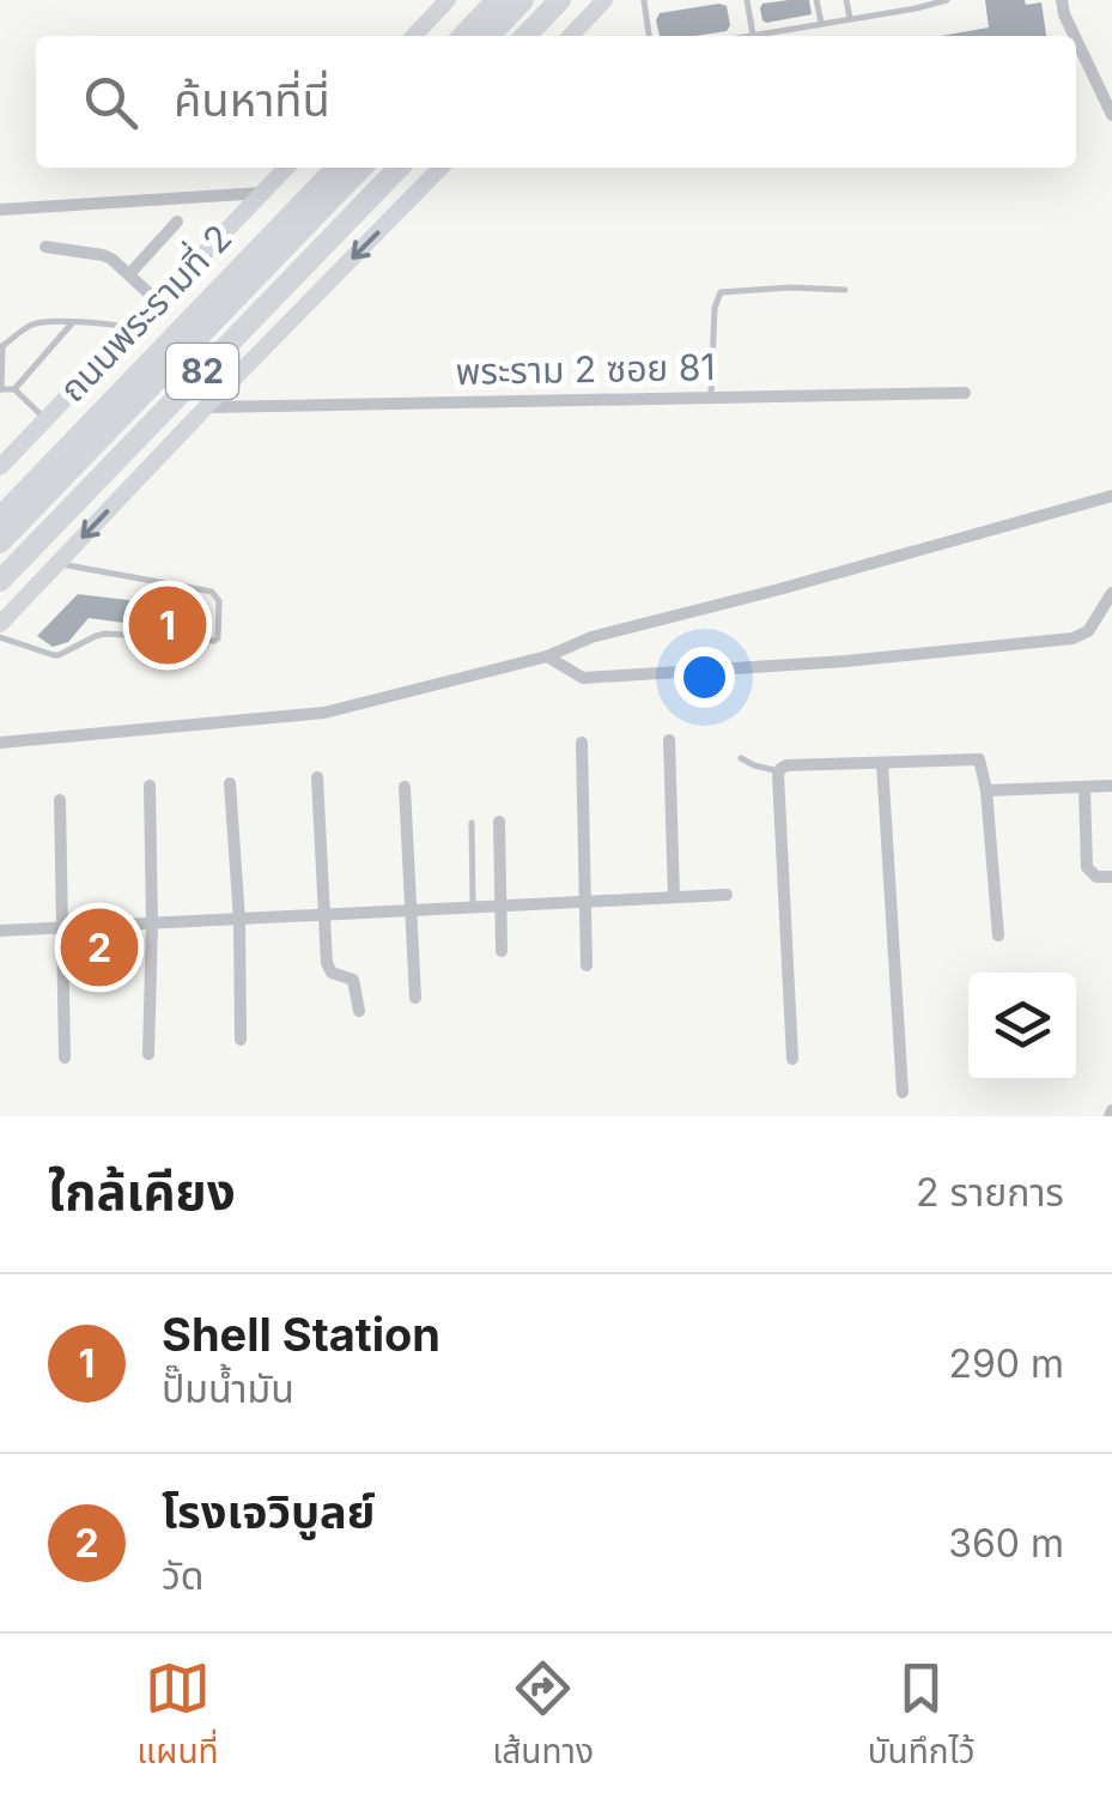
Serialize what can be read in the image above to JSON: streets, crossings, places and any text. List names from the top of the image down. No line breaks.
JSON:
{"streets":{"highway":["ถนนพระรามที่ 2","82"],"street":["พระราม 2 ซอย 81"]},"page":{"search":"ค้นหาที่นี่","pins":["1","2"],"heading":["ใกล้เคียง","2 รายการ"],"list":[{"mark":"1","name":"Shell Station","note":"ปั๊มน้ำมัน","value":"290 m"},{"mark":"2","name":"โรงเจวิบูลย์","note":"วัด","value":"360 m"}],"nav":["แผนที่","เส้นทาง","บันทึกไว้"]}}
